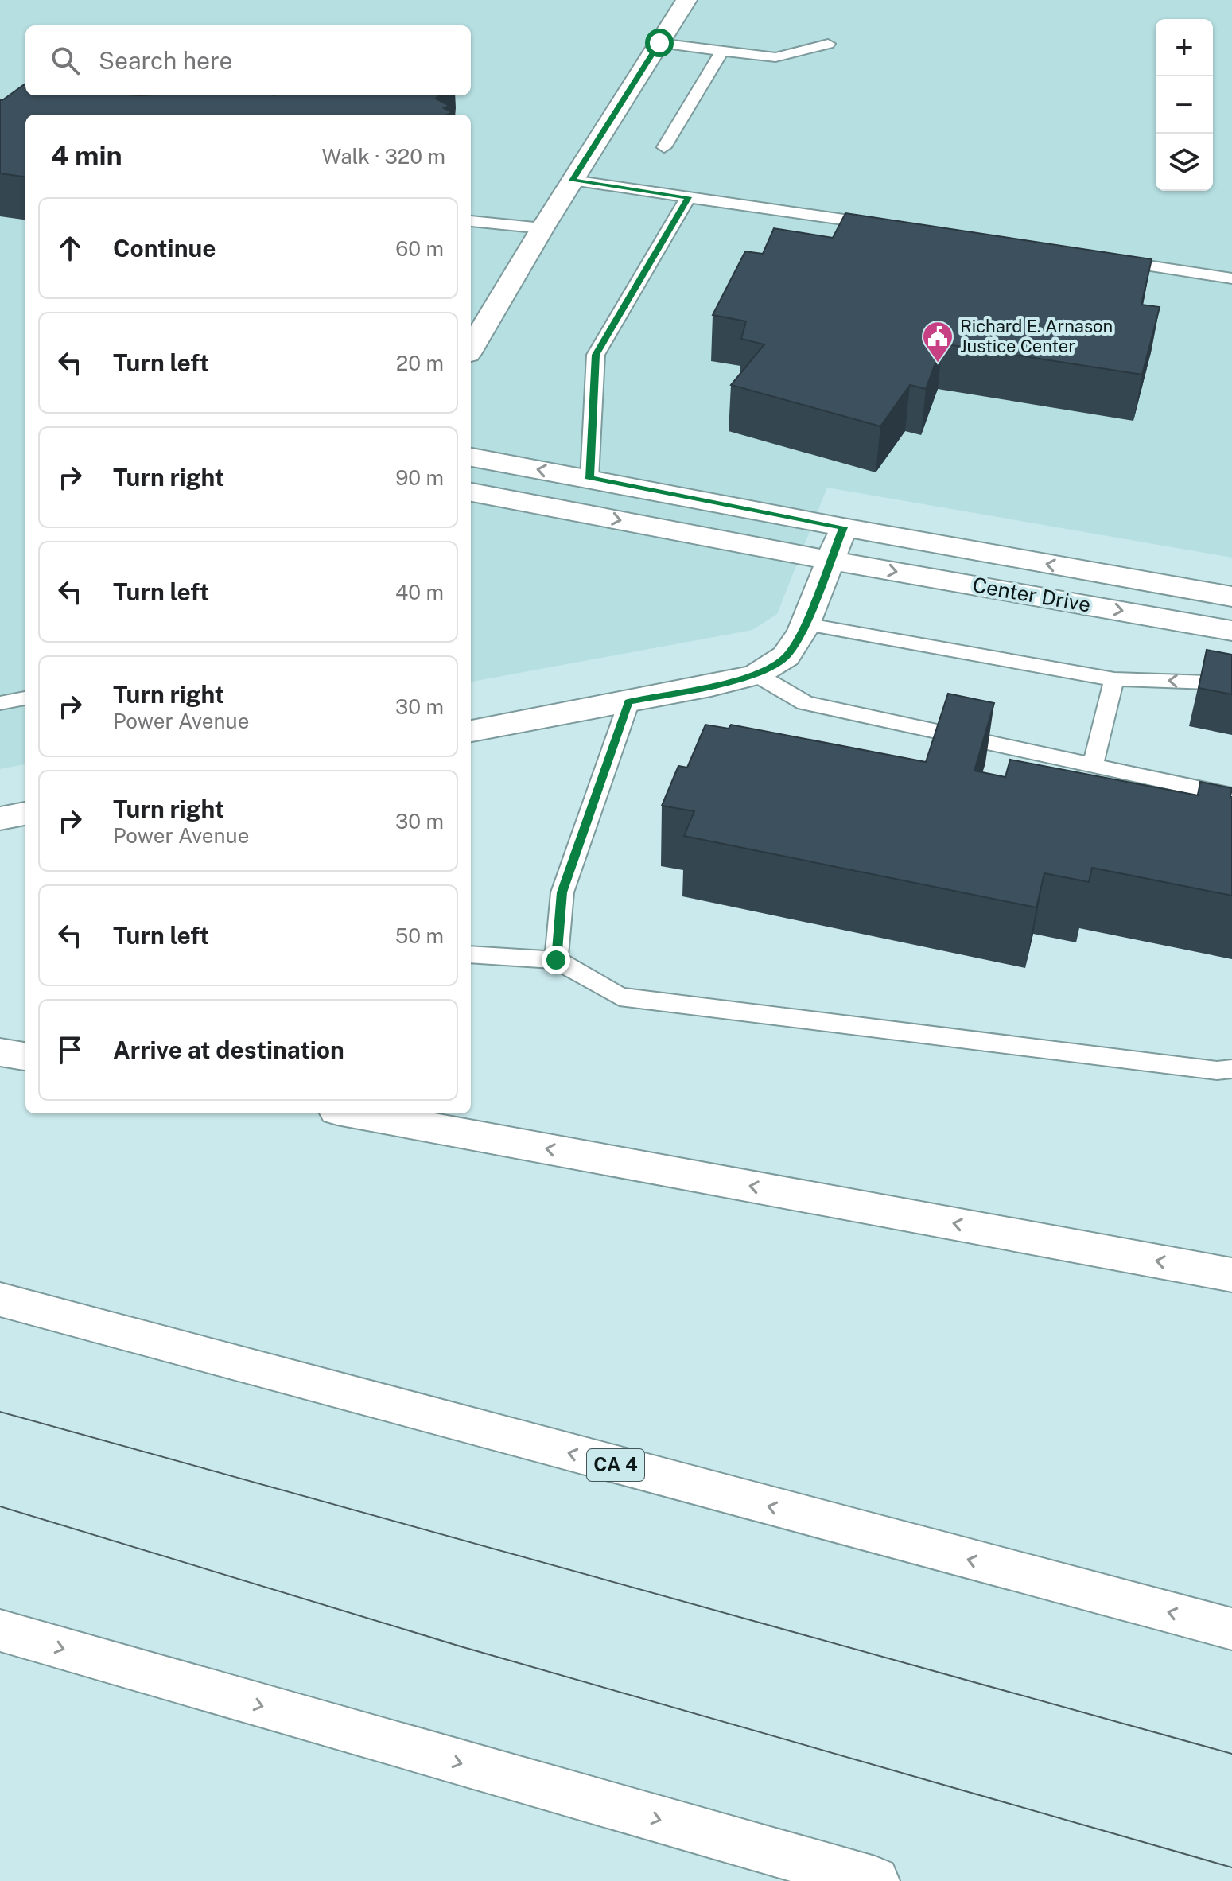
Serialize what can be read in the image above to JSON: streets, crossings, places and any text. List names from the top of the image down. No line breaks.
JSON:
{"streets":{"main road":["Center Drive","CA 4"]},"places":{"public building":["Richard E. Arnason Justice Center"]},"page":{"map_buttons":["+","−"],"search":"Search here","heading":["4 min","Walk · 320 m"],"list":[["Continue","60 m"],["Turn left","20 m"],["Turn right","90 m"],["Turn left","40 m"],["Turn right","Power Avenue","30 m"],["Turn right","Power Avenue","30 m"],["Turn left","50 m"],"Arrive at destination"]}}
